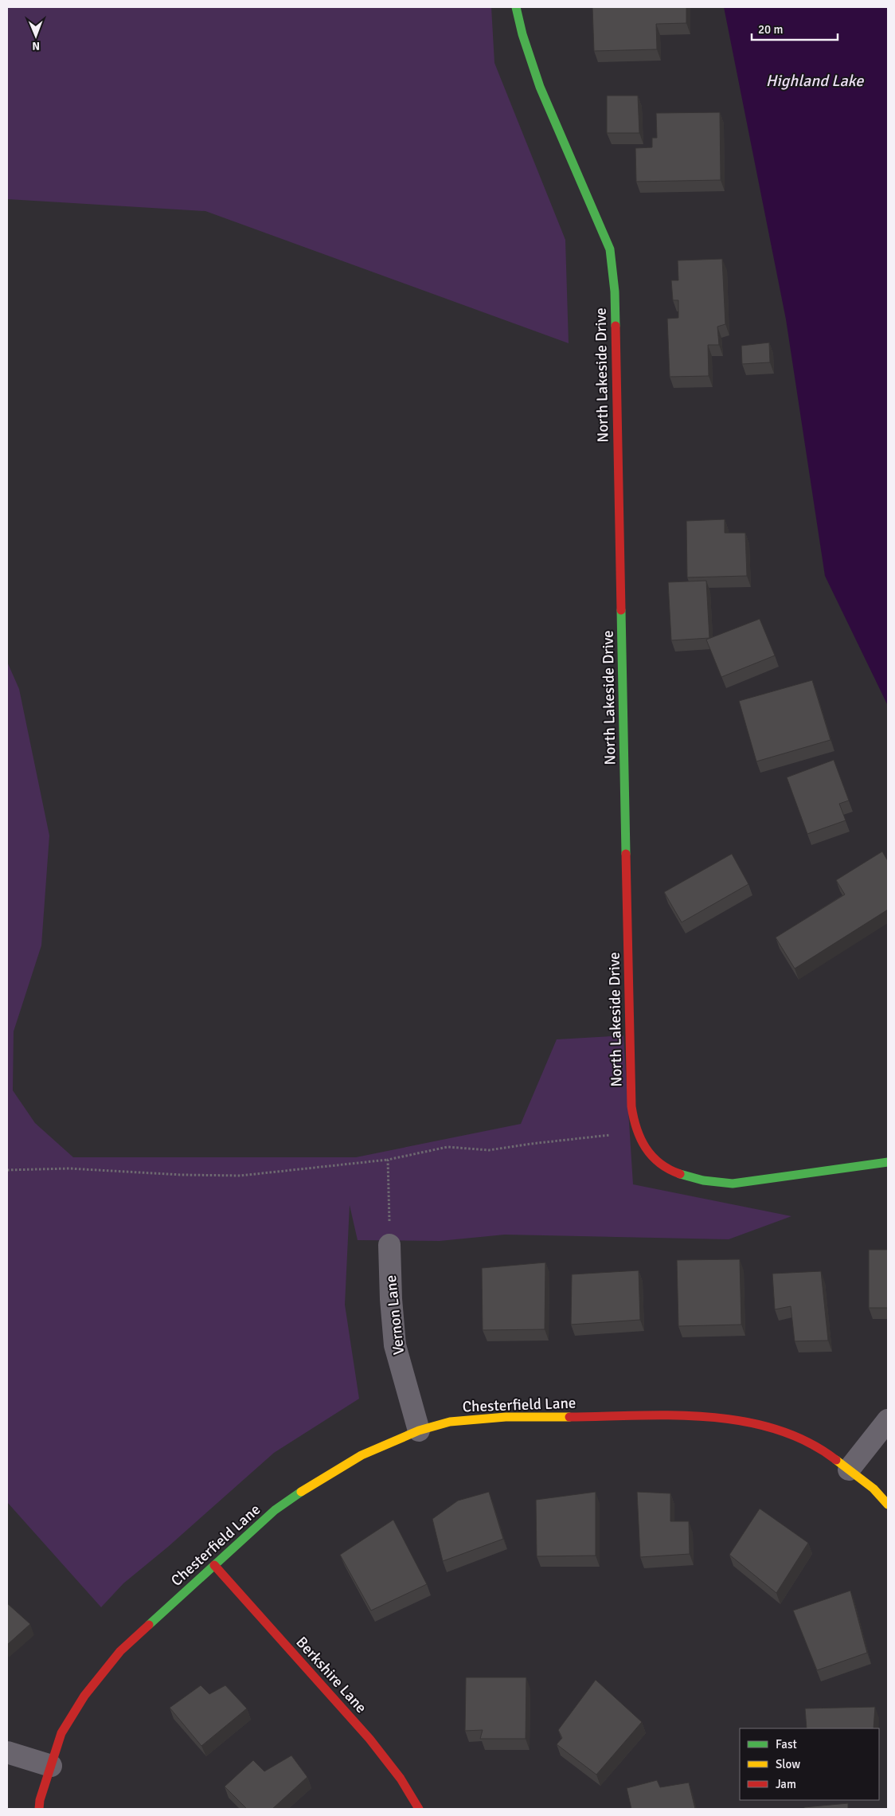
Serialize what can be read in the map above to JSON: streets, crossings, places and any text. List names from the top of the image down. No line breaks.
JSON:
{"streets":{"street":["North Lakeside Drive","Vernon Lane","Chesterfield Lane","Berkshire Lane"]},"crossings":[["Vernon Lane","Chesterfield Lane"],["Chesterfield Lane","Berkshire Lane"]],"water":["Highland Lake"],"legend":["Fast","Slow","Jam"],"scale_bar":"20 m","north":"bottom"}
